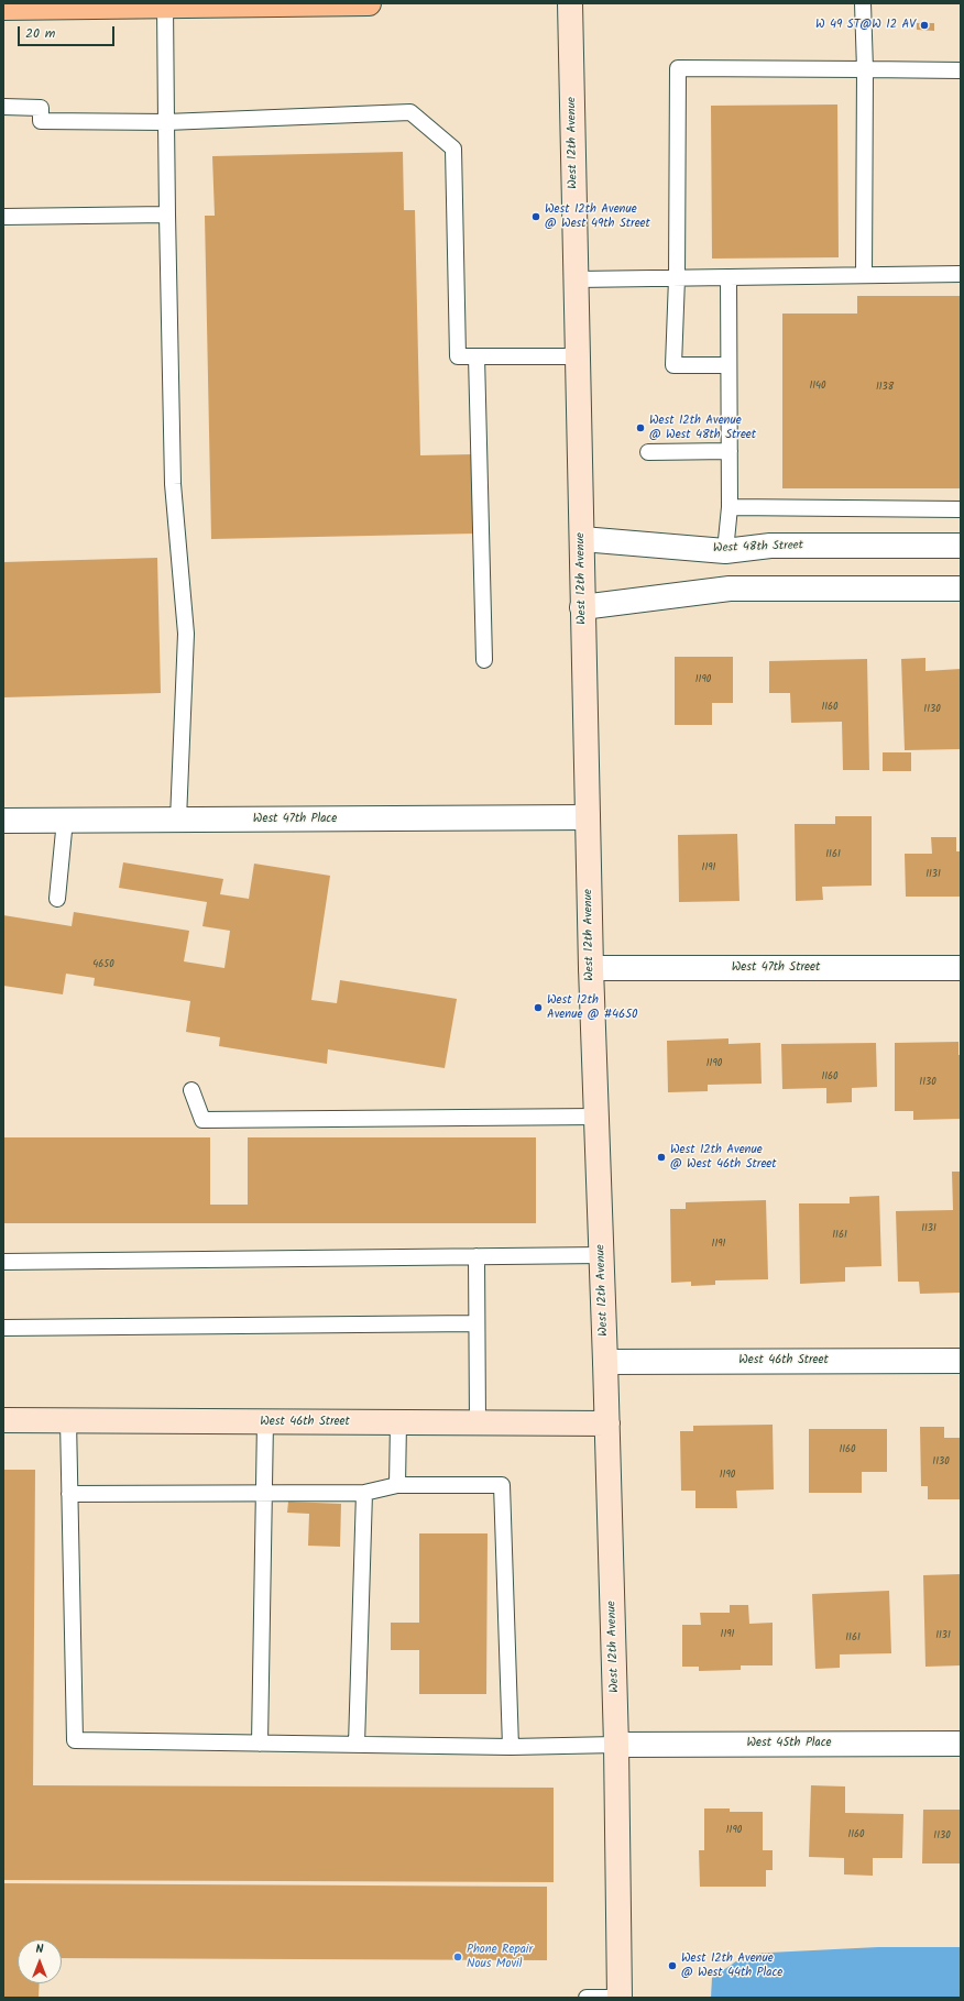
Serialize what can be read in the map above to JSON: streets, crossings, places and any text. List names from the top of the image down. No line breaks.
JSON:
{"streets":{"main road":["West 12th Avenue","West 46th Street"],"street":["West 48th Street","West 47th Place","West 47th Street","West 45th Place"]},"crossings":[["West 12th Avenue","West 48th Street"],["West 12th Avenue","West 47th Place"],["West 12th Avenue","West 47th Street"],["West 12th Avenue","West 46th Street"],["West 12th Avenue","West 45th Place"]],"places":["W 49 ST@W 12 AV","West 12th Avenue @ West 49th Street","West 12th Avenue @ West 48th Street","West 12th Avenue @ #4650","West 12th Avenue @ West 46th Street","Phone Repair Nous Movil","West 12th Avenue @ West 44th Place"],"house_numbers":["1140","1138","1190","1160","1130","1161","1191","1131","4650","1190","1160","1130","1131","1161","1191","1160","1130","1190","1191","1131","1161","1190","1160","1130"],"scale_bar":"20 m","north":"top"}
